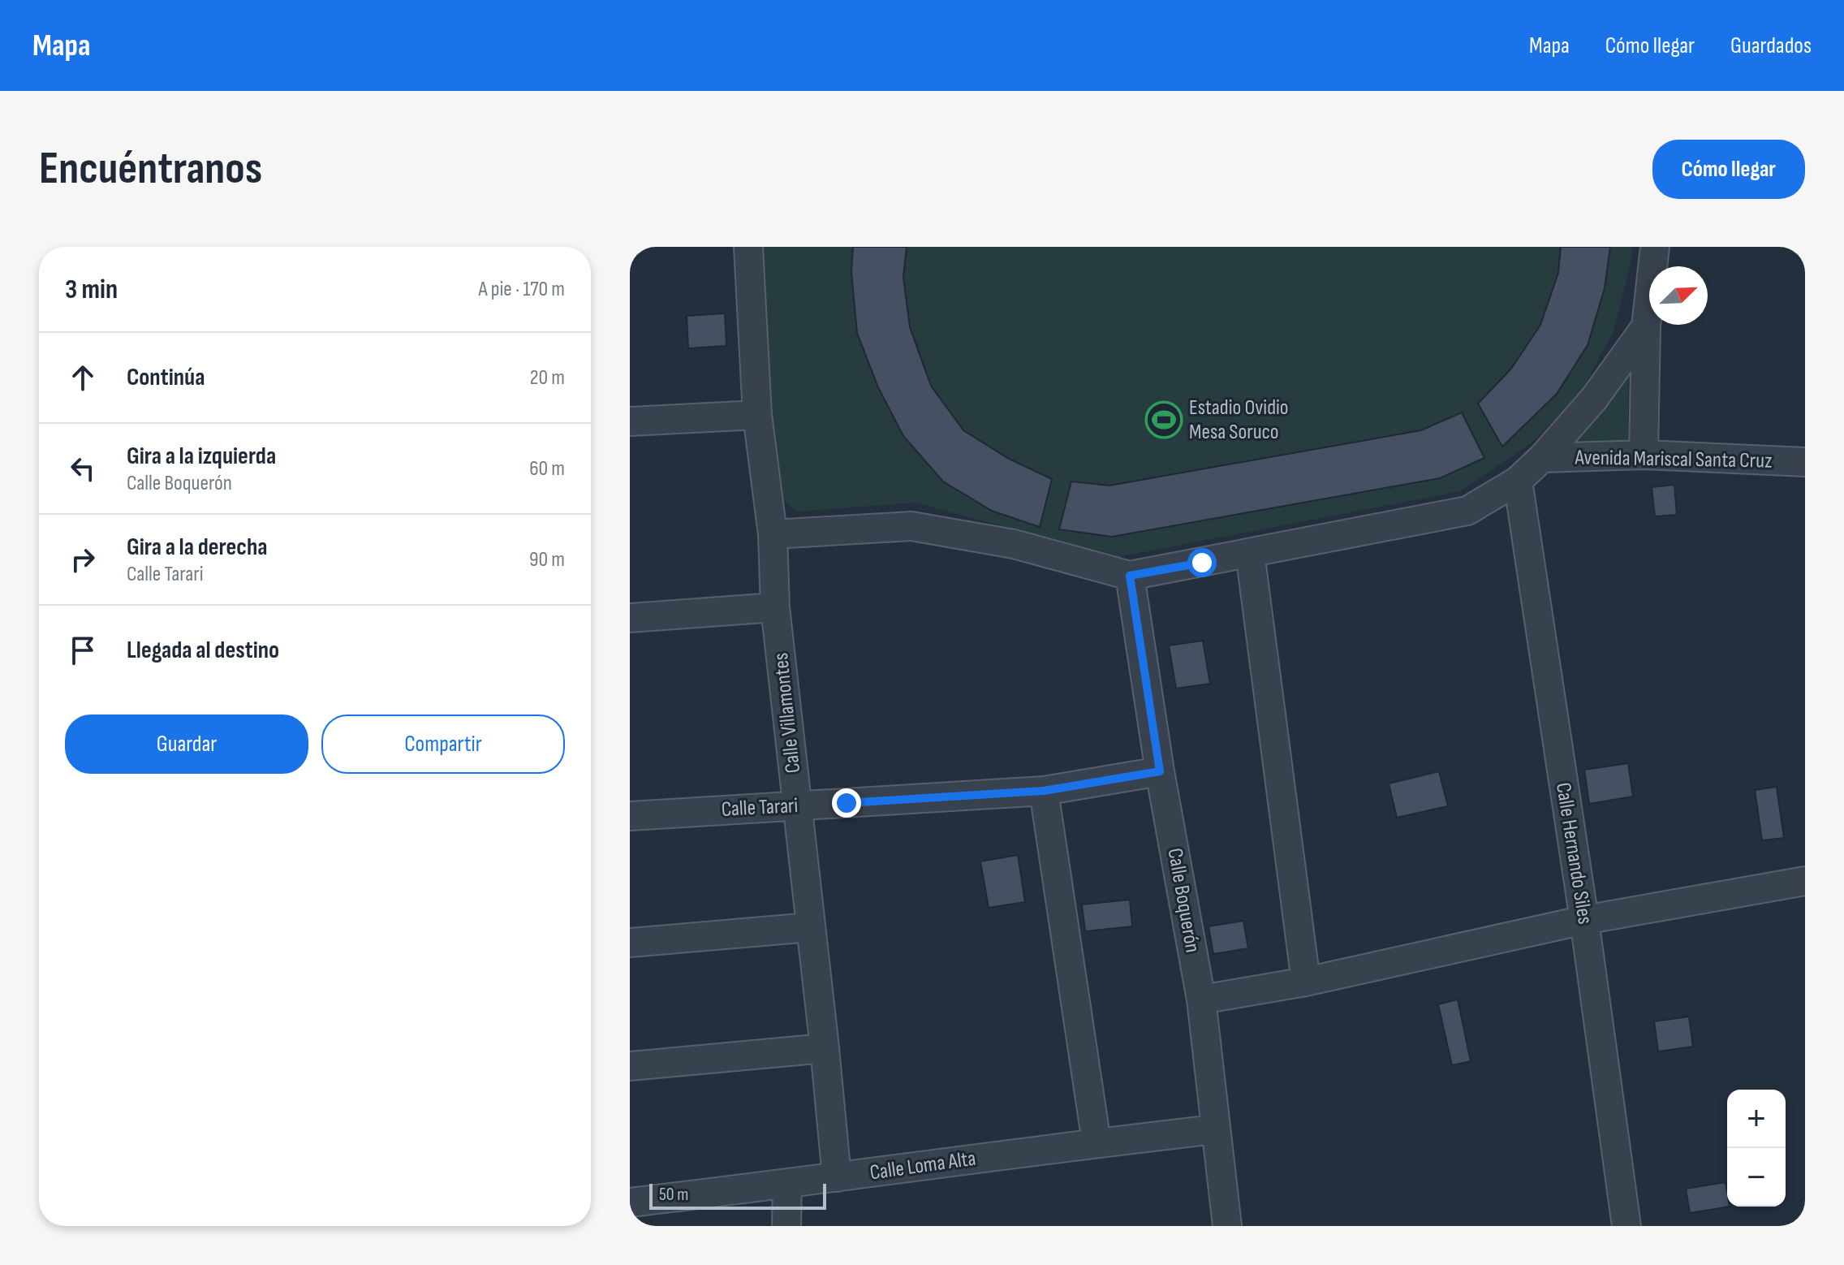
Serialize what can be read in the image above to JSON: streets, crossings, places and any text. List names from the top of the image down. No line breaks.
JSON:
{"streets":{"street":["Avenida Mariscal Santa Cruz","Calle Villamontes","Calle Tarari","Calle Hernando Siles","Calle Boquerón","Calle Loma Alta"]},"crossings":[["Calle Villamontes","Calle Tarari"],["Calle Villamontes","Calle Loma Alta"],["Calle Tarari","Calle Boquerón"],["Calle Boquerón","Calle Loma Alta"]],"places":{"sports":["Estadio Ovidio Mesa Soruco"]},"scale_bar":"50 m","north":"top right","page":{"header":"Mapa","nav":["Mapa","Cómo llegar","Guardados"],"buttons":["Cómo llegar",["Guardar","Compartir"]],"title":"Encuéntranos","heading":["3 min","A pie · 170 m"],"list":[["Continúa","20 m"],["Gira a la izquierda","Calle Boquerón","60 m"],["Gira a la derecha","Calle Tarari","90 m"],"Llegada al destino"],"map_buttons":["+","−"],"scale":"50 m"}}
